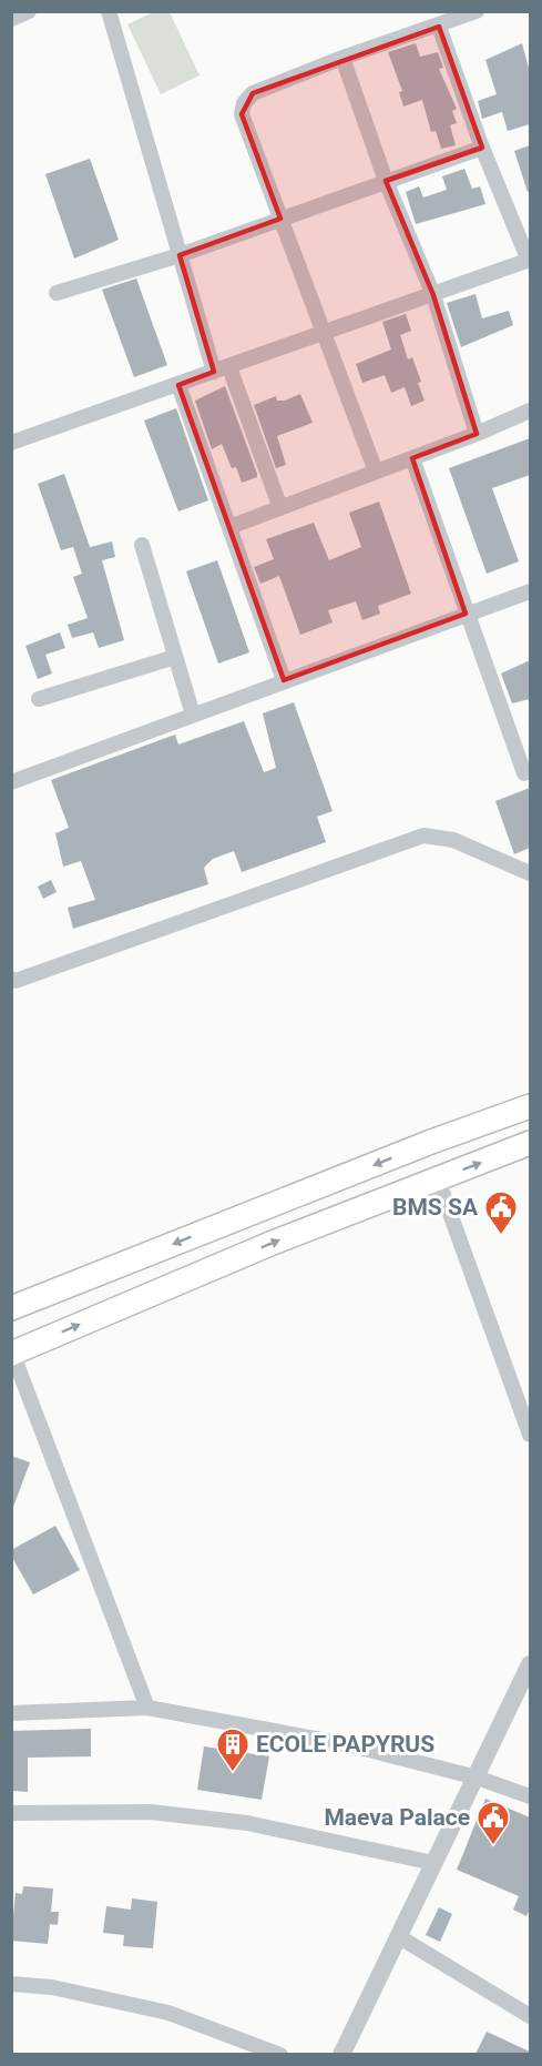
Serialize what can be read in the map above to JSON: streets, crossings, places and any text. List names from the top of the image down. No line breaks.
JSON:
{"places":{"public building":["BMS SA","Maeva Palace"],"building":["ECOLE PAPYRUS"]}}
